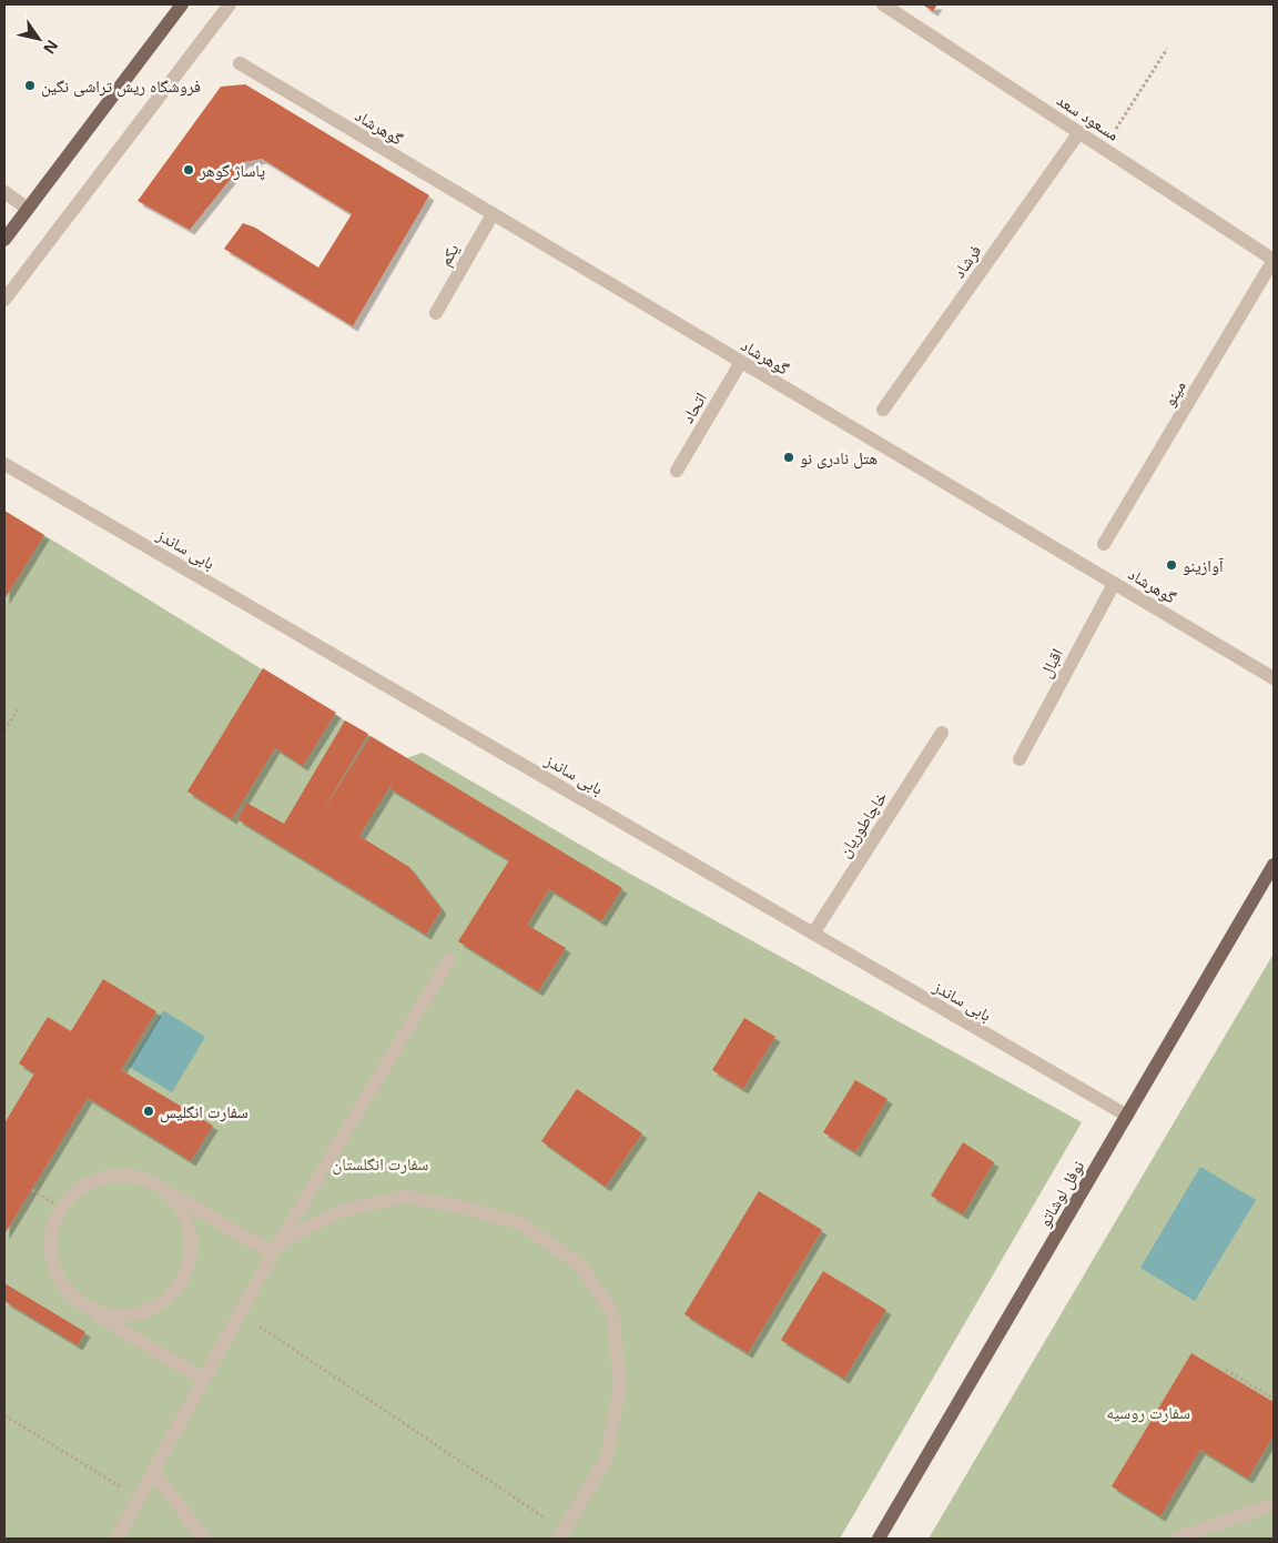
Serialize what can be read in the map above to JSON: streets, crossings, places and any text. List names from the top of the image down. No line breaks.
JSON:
{"streets":{"main road":["نوفل لوشاتو"],"street":["مسعود سعد","گوهرشاد","یکم","فرشاد","مینو","اتحاد","بابی ساندز","اقبال","خاچاطوریان"]},"crossings":[["مسعود سعد","فرشاد"],["مسعود سعد","مینو"],["گوهرشاد","یکم"],["گوهرشاد","اتحاد"],["گوهرشاد","اقبال"],["بابی ساندز","خاچاطوریان"],["بابی ساندز","نوفل لوشاتو"]],"parks":["سفارت انگلستان","سفارت روسیه"],"places":["فروشگاه ریش تراشی نگین","پاساژ گوهر","هتل نادری نو","آوازینو","سفارت انگلیس"],"north":"bottom right"}
